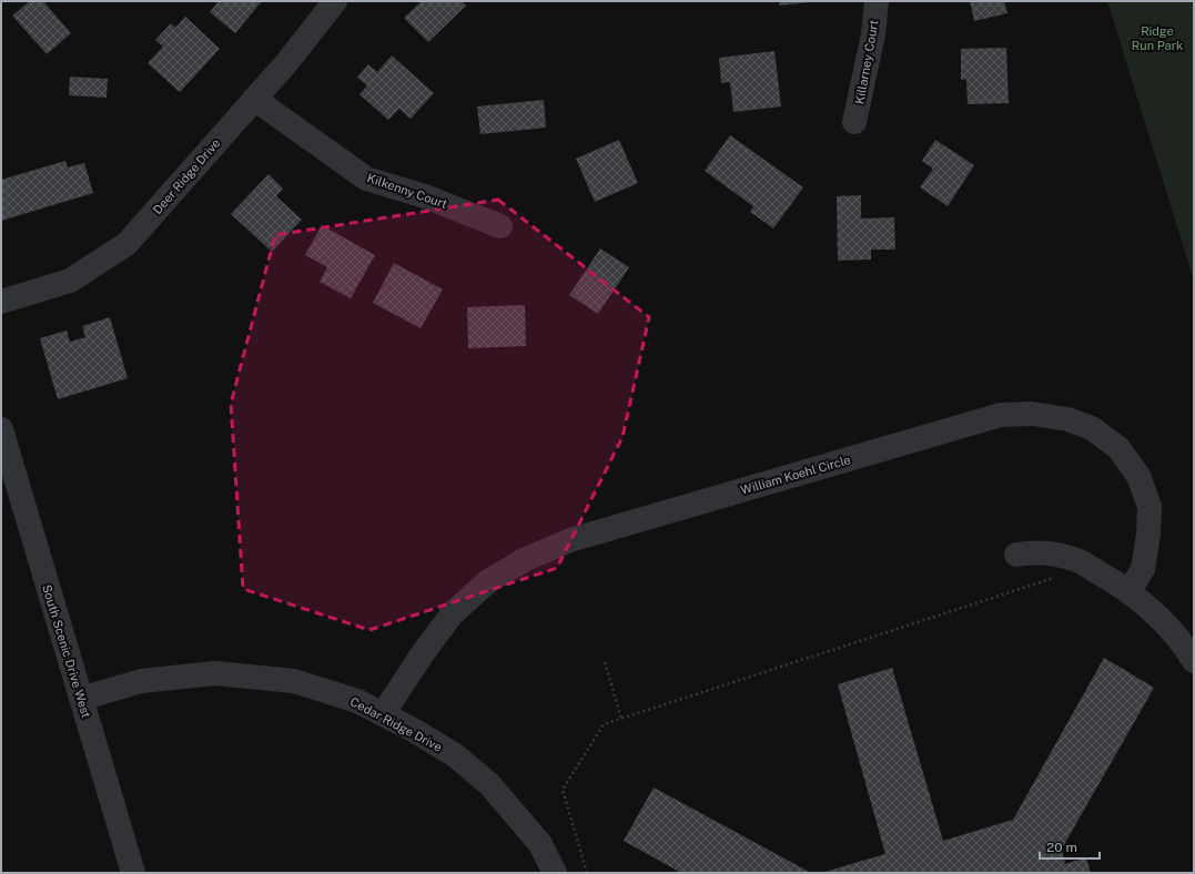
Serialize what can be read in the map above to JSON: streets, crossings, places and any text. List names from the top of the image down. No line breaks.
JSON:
{"streets":{"street":["Killarney Court","Deer Ridge Drive","Kilkenny Court","William Koehl Circle","South Scenic Drive West","Cedar Ridge Drive"]},"crossings":[["Deer Ridge Drive","Kilkenny Court"],["William Koehl Circle","Cedar Ridge Drive"],["South Scenic Drive West","Cedar Ridge Drive"]],"parks":["Ridge Run Park"],"scale_bar":"20 m"}
